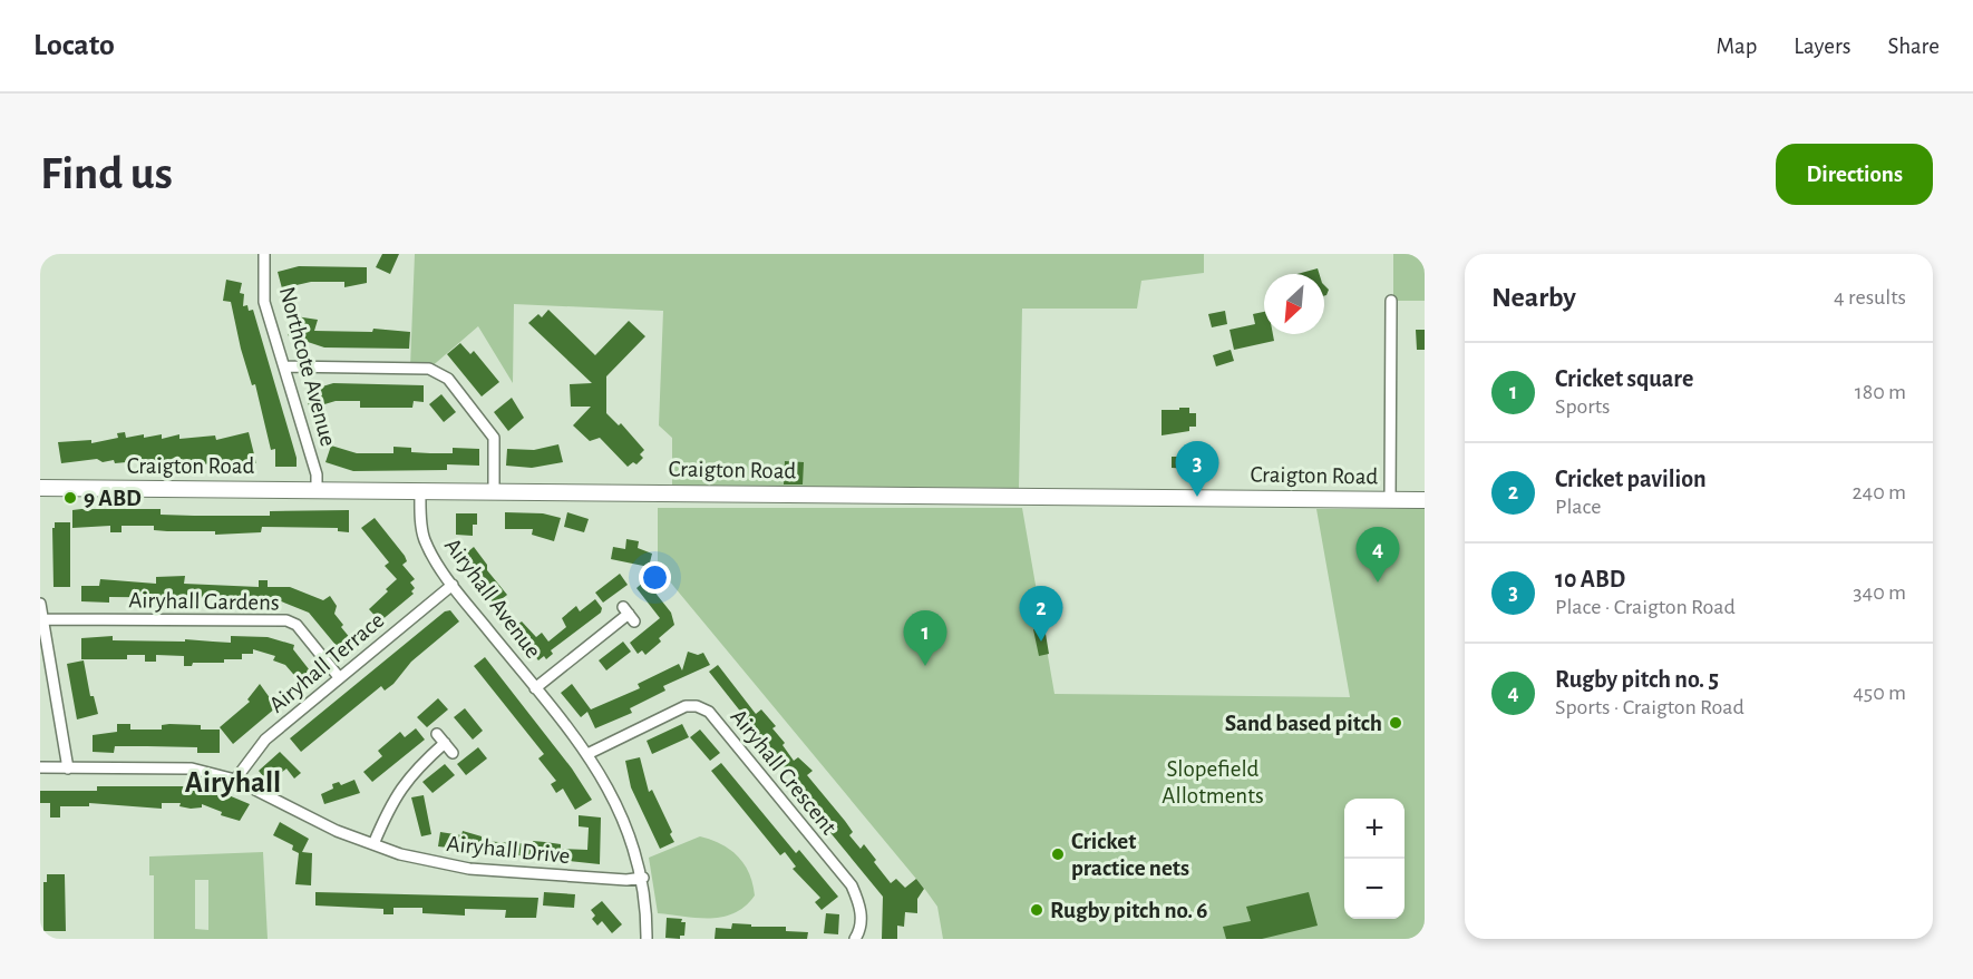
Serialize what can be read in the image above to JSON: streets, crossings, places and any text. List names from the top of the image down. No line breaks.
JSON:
{"streets":{"street":["Northcote Avenue","Craigton Road","Airyhall Avenue","Airyhall Gardens","Airyhall Terrace","Airyhall Crescent","Airyhall Drive"]},"crossings":[["Northcote Avenue","Craigton Road"],["Craigton Road","Airyhall Avenue"],["Airyhall Avenue","Airyhall Terrace"],["Airyhall Avenue","Airyhall Crescent"],["Airyhall Avenue","Airyhall Drive"],["Airyhall Gardens","Airyhall Terrace"],["Airyhall Terrace","Airyhall Drive"]],"districts":["Airyhall"],"parks":["Slopefield Allotments"],"places":["9 ABD","Sand based pitch","Cricket practice nets","Rugby pitch no. 6"],"north":"bottom left","page":{"header":"Locato","nav":["Map","Layers","Share"],"buttons":"Directions","title":"Find us","heading":["Nearby","4 results"],"list":[{"mark":"1","name":"Cricket square","note":"Sports","value":"180 m"},{"mark":"2","name":"Cricket pavilion","note":"Place","value":"240 m"},{"mark":"3","name":"10 ABD","note":"Place · Craigton Road","value":"340 m"},{"mark":"4","name":"Rugby pitch no. 5","note":"Sports · Craigton Road","value":"450 m"}],"pins":["3","4","2","1"],"map_buttons":["+","−"]}}
